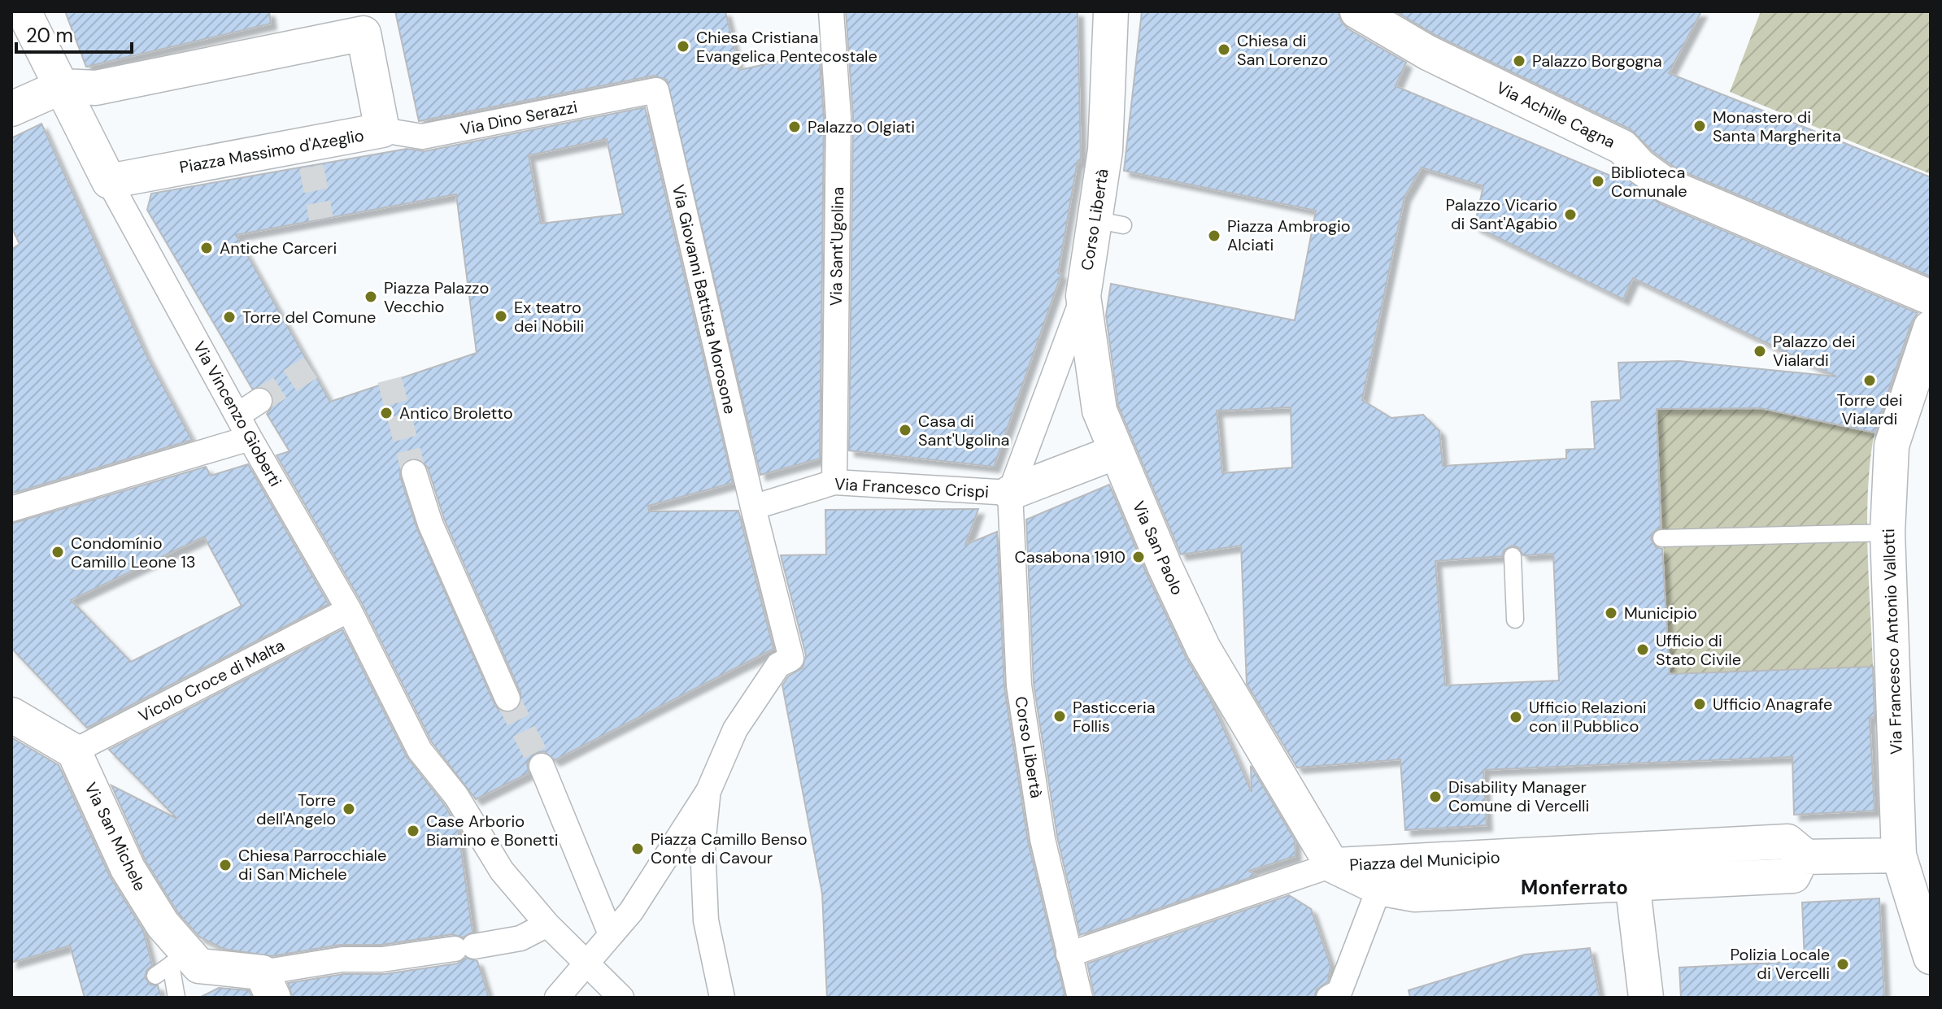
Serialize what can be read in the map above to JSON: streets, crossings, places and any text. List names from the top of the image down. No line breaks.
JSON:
{"streets":{"street":["Via Achille Cagna","Via Dino Serazzi","Piazza Massimo d'Azeglio","Corso Libertà","Via Sant'Ugolina","Via Giovanni Battista Morosone","Via Vincenzo Gioberti","Via Francesco Crispi","Via San Paolo","Via Francesco Antonio Vallotti","Vicolo Croce di Malta","Via San Michele","Piazza del Municipio"]},"crossings":[["Via Dino Serazzi","Piazza Massimo d'Azeglio"],["Via Dino Serazzi","Via Giovanni Battista Morosone"],["Piazza Massimo d'Azeglio","Via Vincenzo Gioberti"],["Corso Libertà","Via Francesco Crispi"],["Corso Libertà","Via San Paolo"],["Via Sant'Ugolina","Via Francesco Crispi"],["Via Giovanni Battista Morosone","Via Francesco Crispi"],["Via Vincenzo Gioberti","Vicolo Croce di Malta"],["Via San Paolo","Piazza del Municipio"],["Vicolo Croce di Malta","Via San Michele"]],"districts":["Monferrato"],"places":["Chiesa Cristiana Evangelica Pentecostale","Chiesa di San Lorenzo","Palazzo Borgogna","Monastero di Santa Margherita","Palazzo Olgiati","Biblioteca Comunale","Palazzo Vicario di Sant'Agabio","Piazza Ambrogio Alciati","Antiche Carceri","Piazza Palazzo Vecchio","Ex teatro dei Nobili","Torre del Comune","Palazzo dei Vialardi","Torre dei Vialardi","Antico Broletto","Casa di Sant'Ugolina","Condomínio Camillo Leone 13","Casabona 1910","Municipio","Ufficio di Stato Civile","Ufficio Anagrafe","Pasticceria Follis","Ufficio Relazioni con il Pubblico","Disability Manager Comune di Vercelli","Torre dell'Angelo","Case Arborio Biamino e Bonetti","Piazza Camillo Benso Conte di Cavour","Chiesa Parrocchiale di San Michele","Polizia Locale di Vercelli"],"scale_bar":"20 m"}
